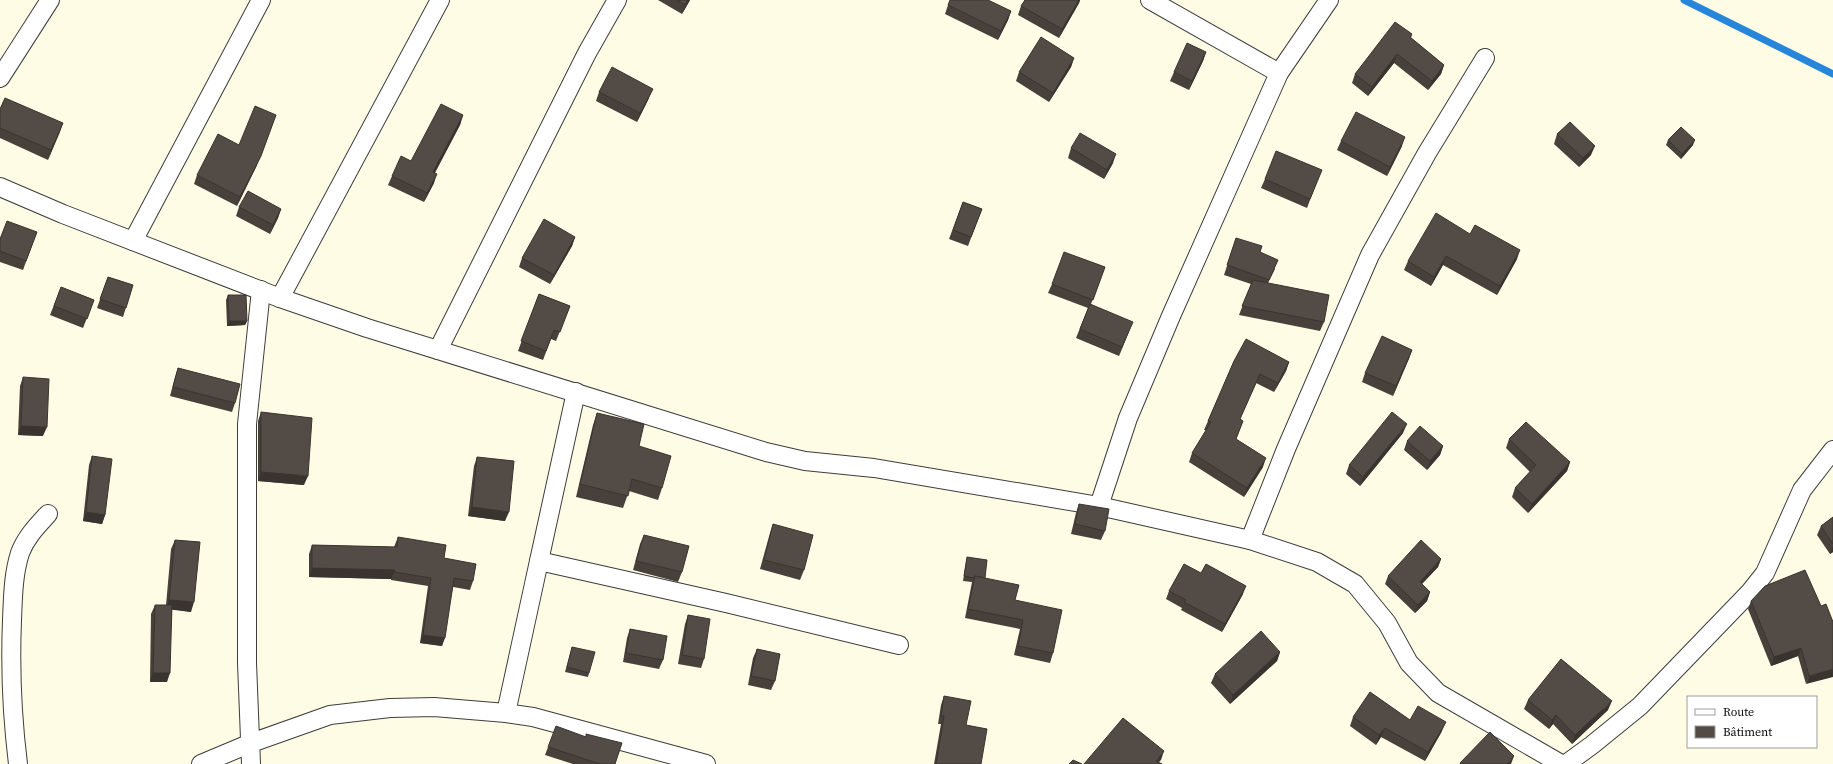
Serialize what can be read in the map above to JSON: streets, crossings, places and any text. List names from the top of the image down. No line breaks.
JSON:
{"legend":["Route","Bâtiment"]}
